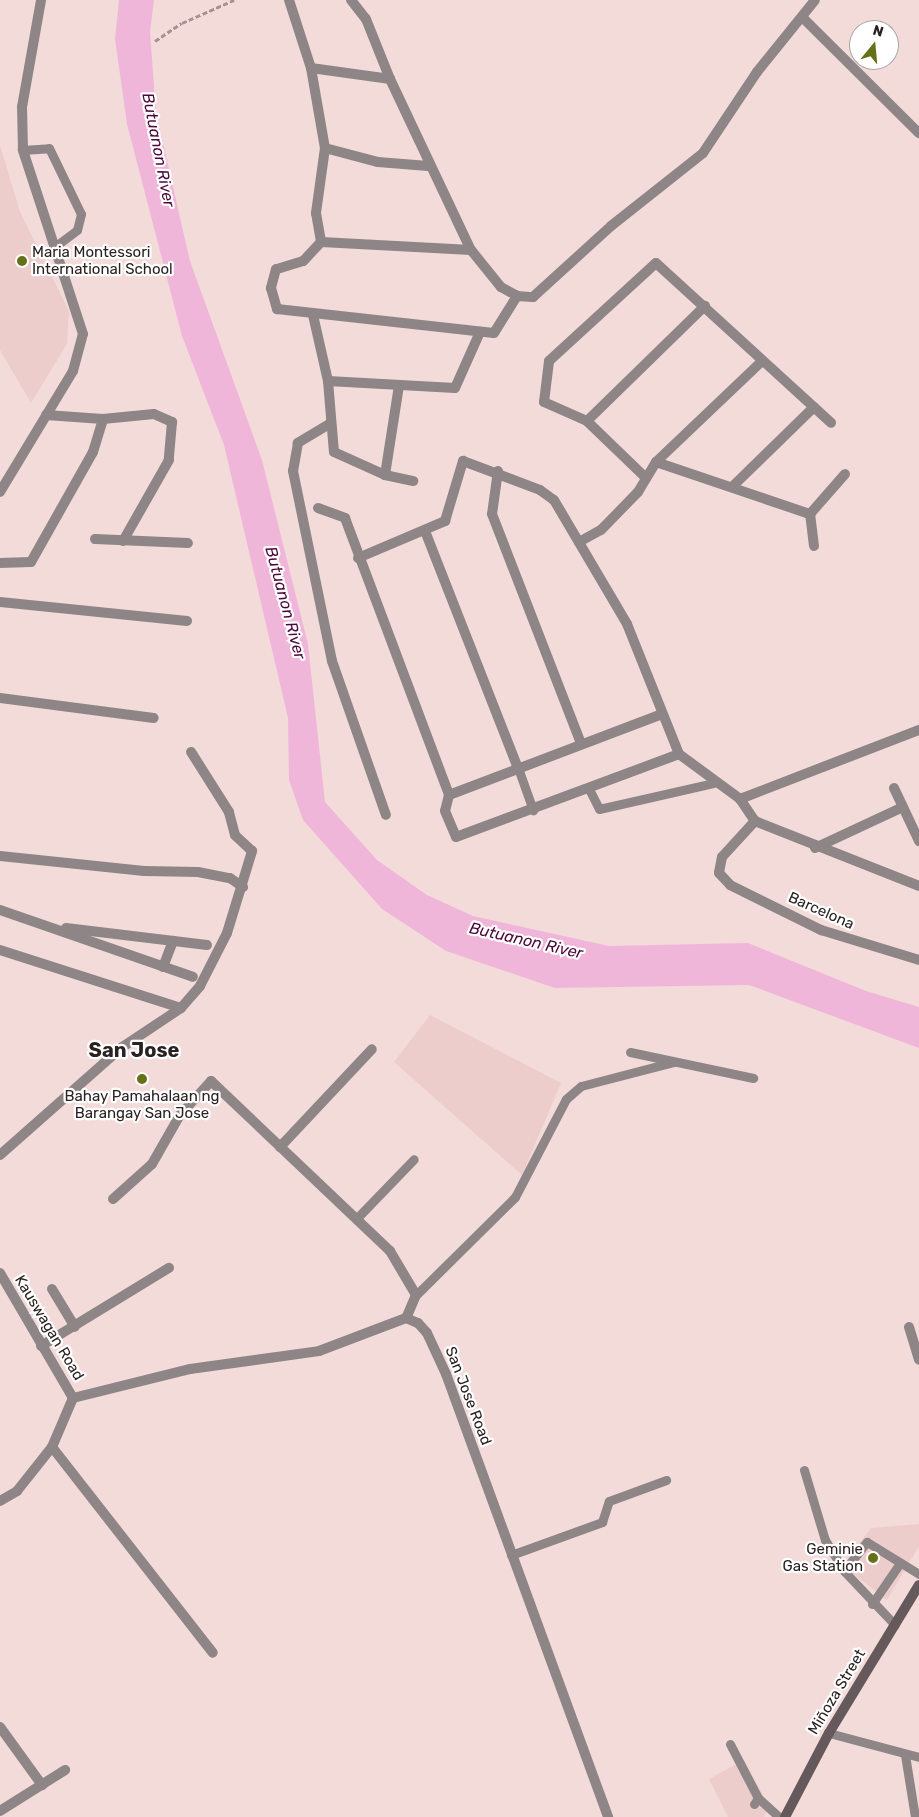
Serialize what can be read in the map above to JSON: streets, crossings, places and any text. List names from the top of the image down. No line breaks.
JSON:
{"streets":{"main road":["Miñoza Street"],"street":["Barcelona","Kauswagan Road","San Jose Road"]},"districts":["San Jose"],"water":["Butuanon River"],"places":["Maria Montessori International School","Bahay Pamahalaan ng Barangay San Jose","Geminie Gas Station"],"north":"top"}
